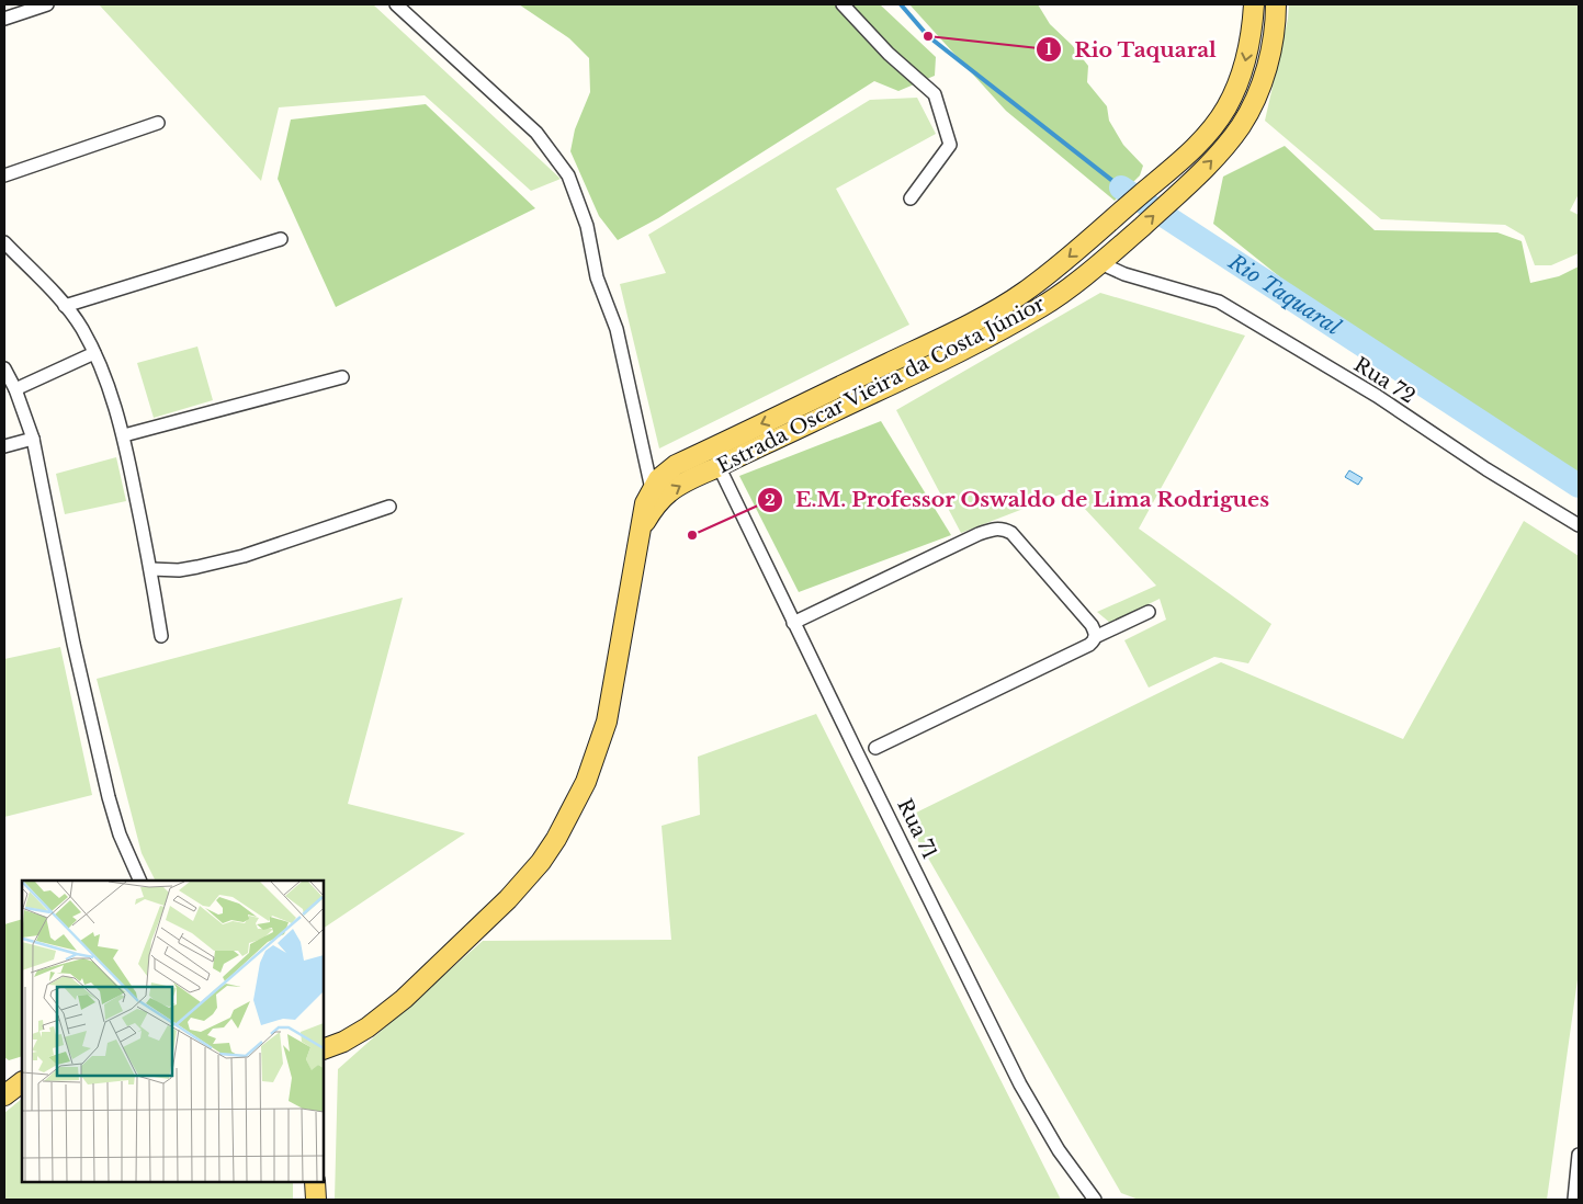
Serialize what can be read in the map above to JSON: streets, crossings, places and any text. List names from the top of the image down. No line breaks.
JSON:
{"streets":{"main road":["Estrada Oscar Vieira da Costa Júnior"],"street":["Rua 72","Rua 71"]},"crossings":[["Rua 72","Estrada Oscar Vieira da Costa Júnior"],["Estrada Oscar Vieira da Costa Júnior","Rua 71"]],"water":["Rio Taquaral"],"places":["Rio Taquaral","E.M. Professor Oswaldo de Lima Rodrigues"]}
